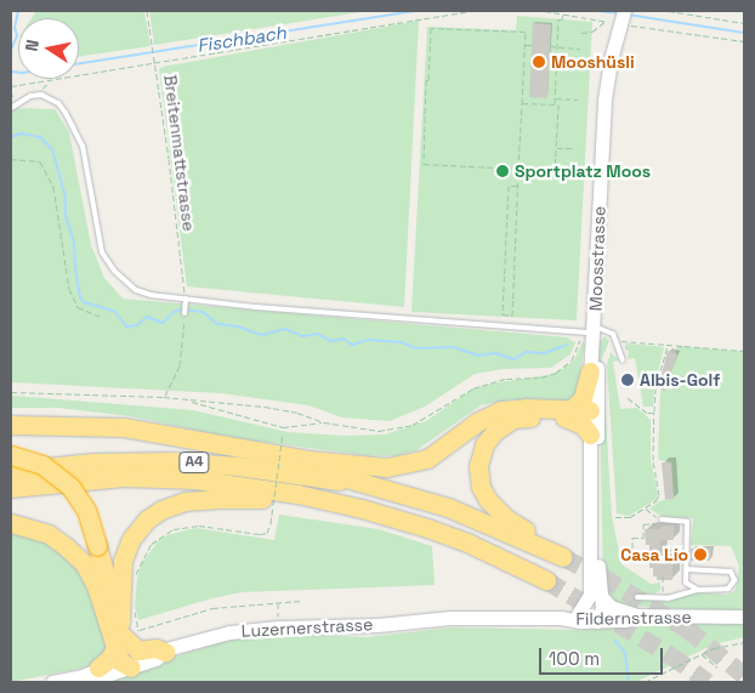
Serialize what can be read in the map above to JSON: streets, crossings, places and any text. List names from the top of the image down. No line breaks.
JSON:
{"streets":{"highway":["A4"],"main road":["Moosstrasse","Fildernstrasse","Luzernerstrasse"],"path":["Breitenmattstrasse"]},"crossings":[["Moosstrasse","A4"],["Moosstrasse","Fildernstrasse"],["Fildernstrasse","Luzernerstrasse"]],"water":["Fischbach"],"places":["Mooshüsli","Sportplatz Moos","Albis-Golf","Casa Lío"],"scale_bar":"100 m","north":"left"}
